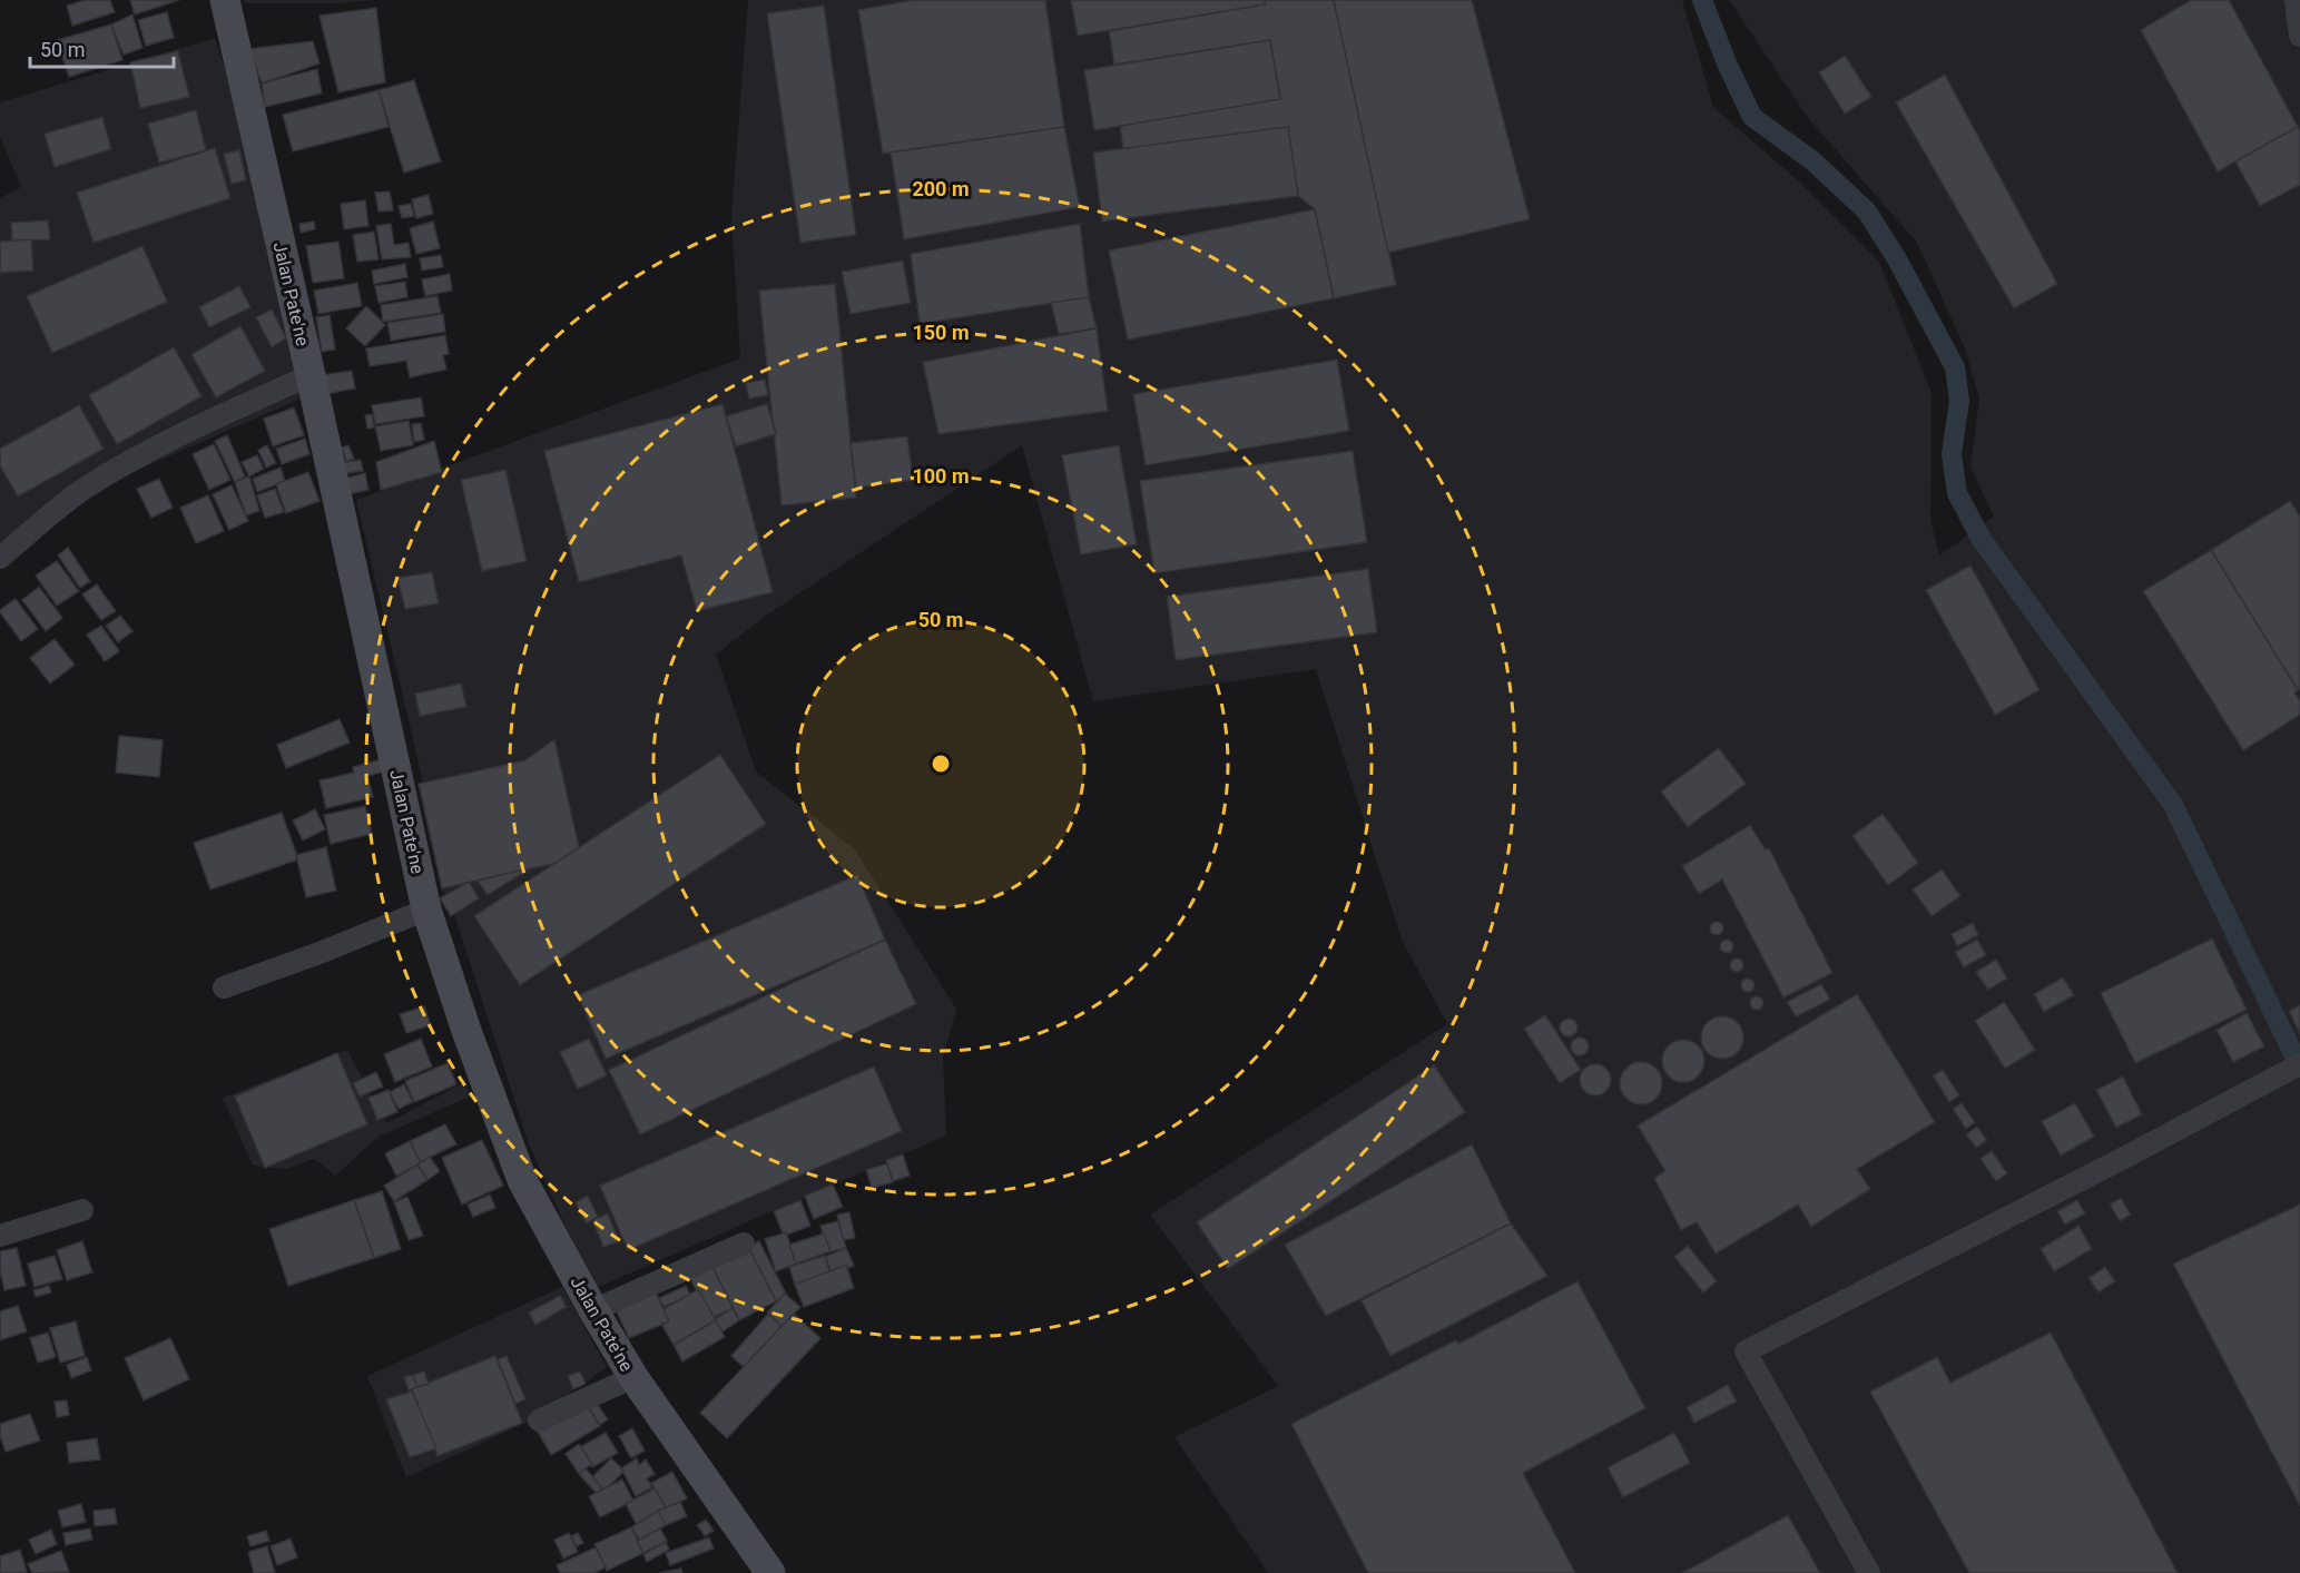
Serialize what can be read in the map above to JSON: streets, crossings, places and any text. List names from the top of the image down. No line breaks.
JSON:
{"streets":{"street":["Jalan Pate'ne"]},"scale_bar":"50 m","rings":["200 m","150 m","100 m","50 m"]}
